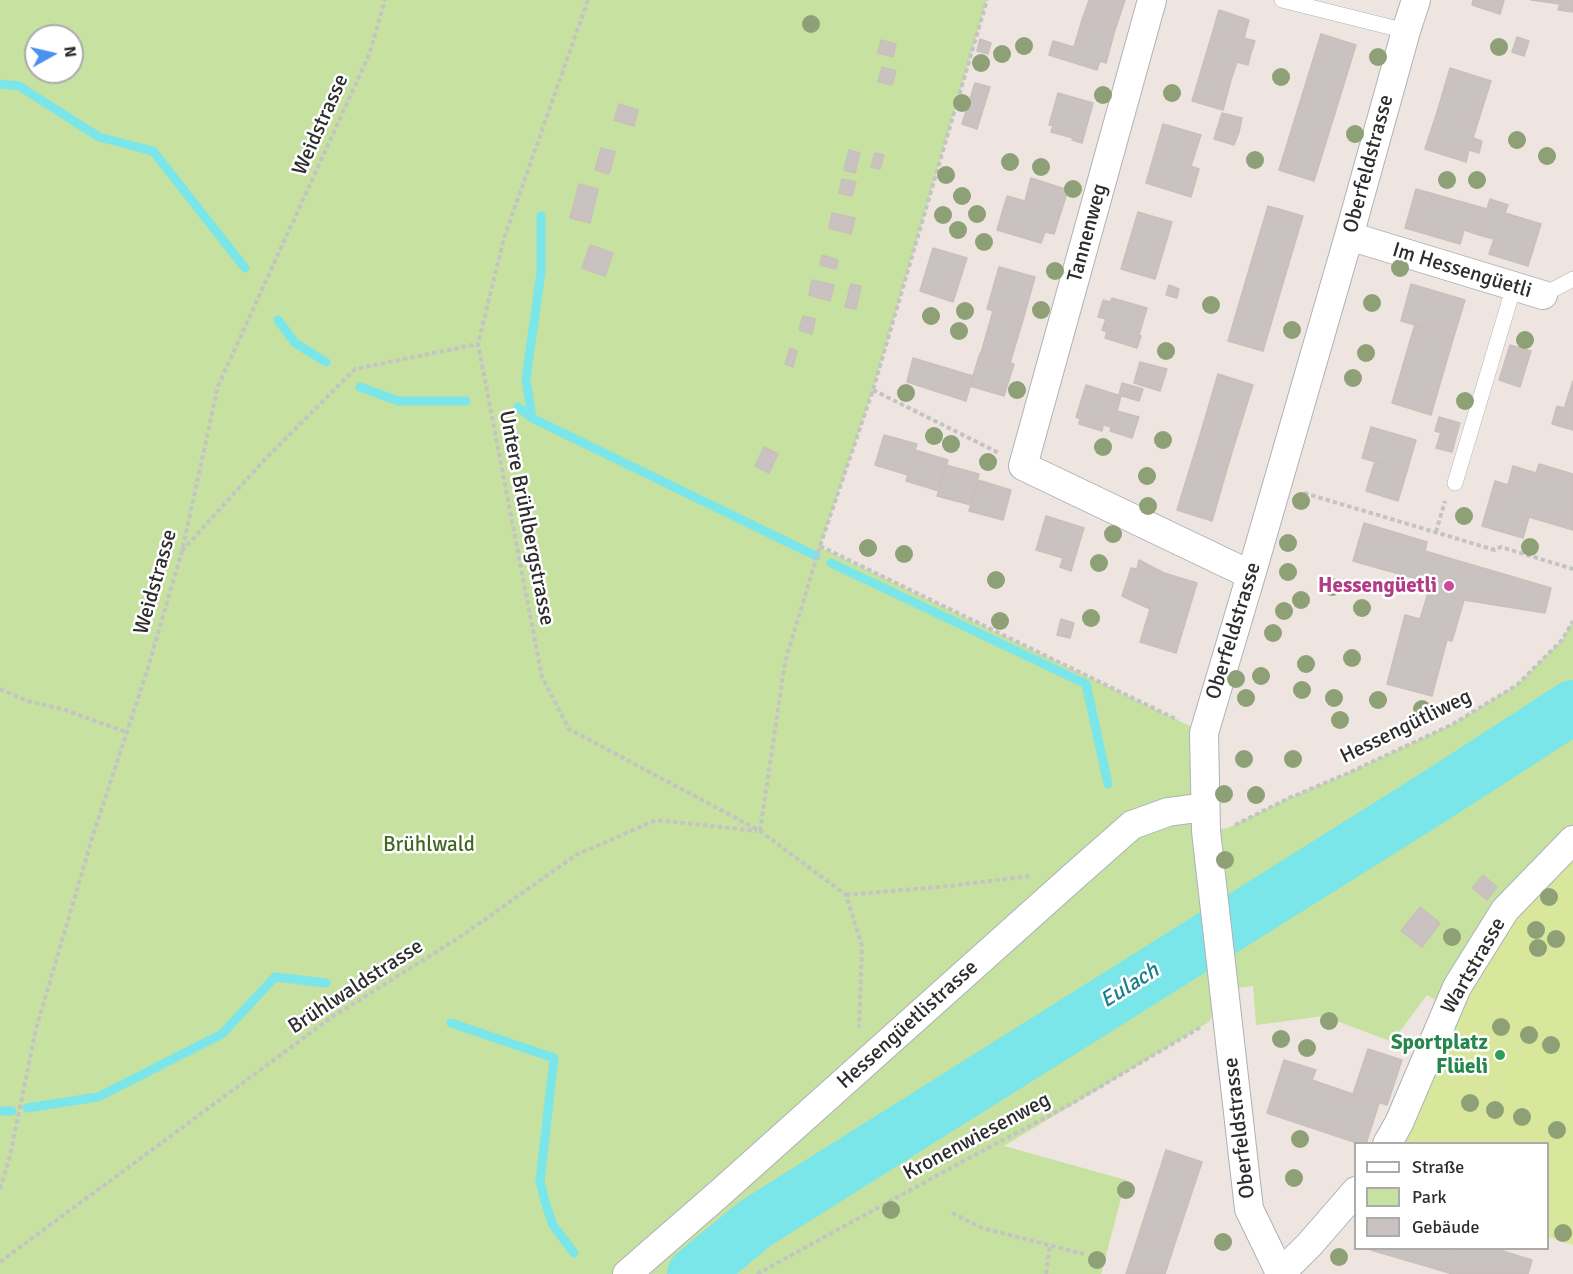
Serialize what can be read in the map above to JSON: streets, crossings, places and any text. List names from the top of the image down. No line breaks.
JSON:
{"streets":{"street":["Oberfeldstrasse","Tannenweg","Im Hessengüetli","Wartstrasse","Hessengüetlistrasse"],"path":["Weidstrasse","Untere Brühlbergstrasse","Hessengütliweg","Brühlwaldstrasse","Kronenwiesenweg"]},"crossings":[["Oberfeldstrasse","Im Hessengüetli"],["Oberfeldstrasse","Hessengüetlistrasse"],["Untere Brühlbergstrasse","Brühlwaldstrasse"]],"water":["Eulach"],"parks":["Brühlwald"],"places":["Hessengüetli","Sportplatz Flüeli"],"legend":["Straße","Park","Gebäude"],"north":"right"}
